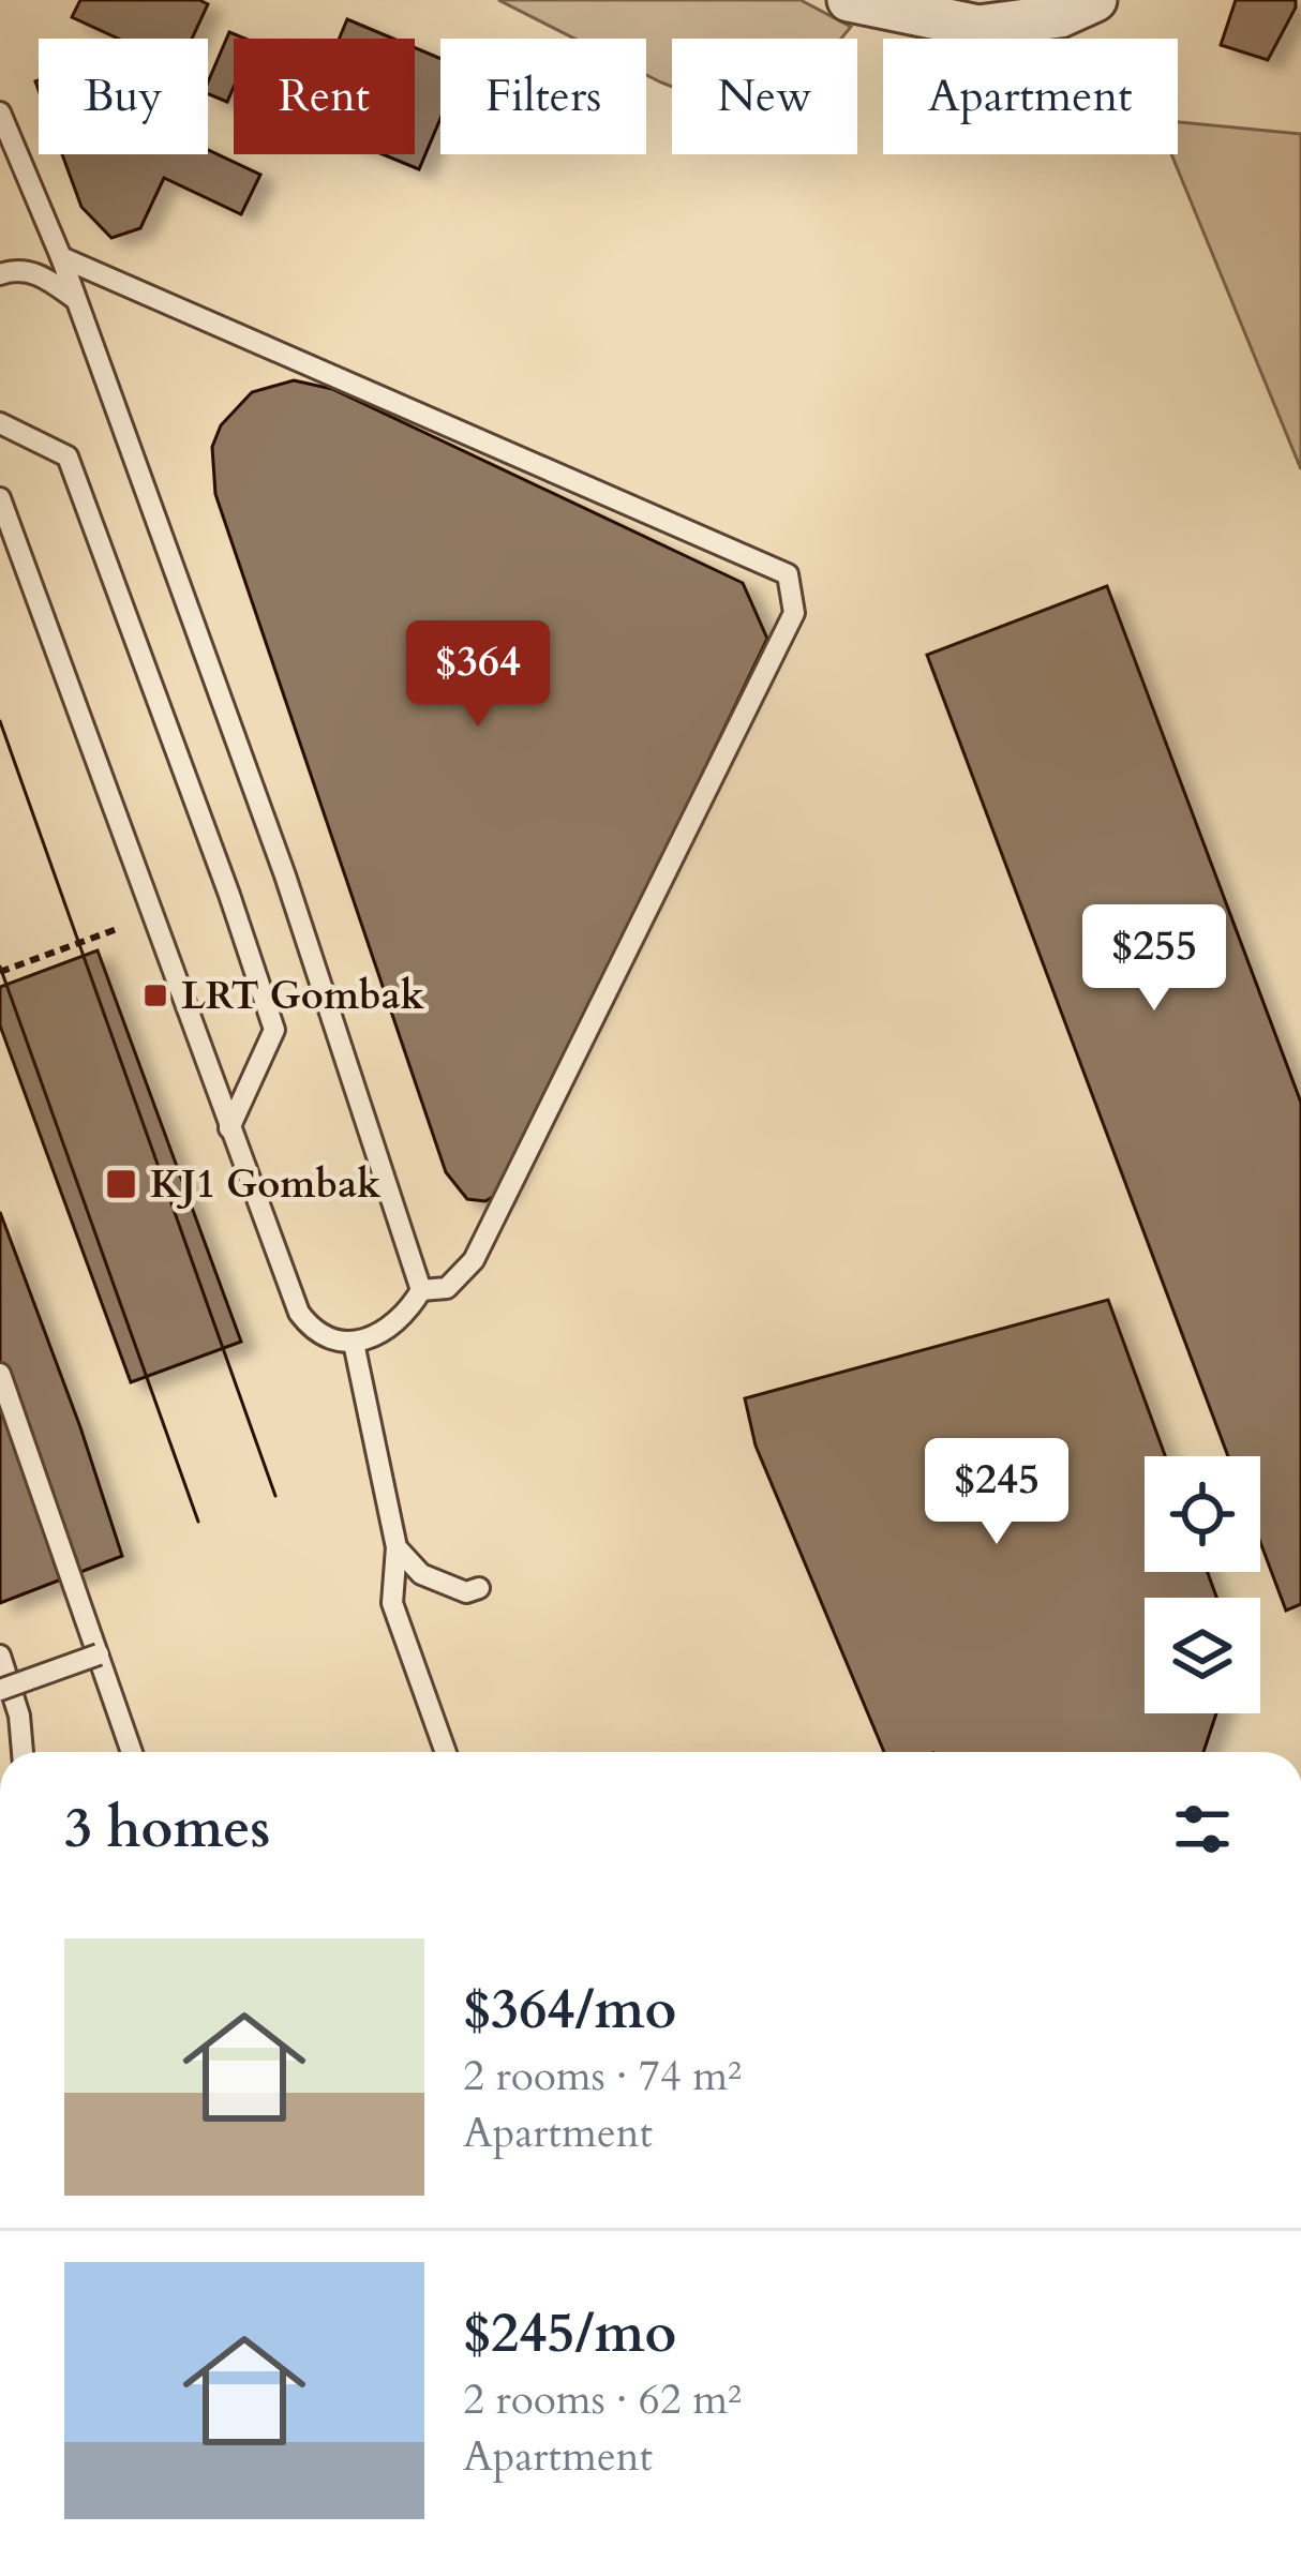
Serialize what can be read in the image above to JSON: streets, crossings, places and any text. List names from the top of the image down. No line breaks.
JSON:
{"places":{"transit":["LRT Gombak","KJ1 Gombak"]},"page":{"chip":["Buy","Rent","Filters","New","Apartment"],"price":["$364","$255","$245"],"heading":"3 homes","list":[{"name":"$364/mo","note":"2 rooms · 74 m² · Apartment"},{"name":"$245/mo","note":"2 rooms · 62 m² · Apartment"}]}}
